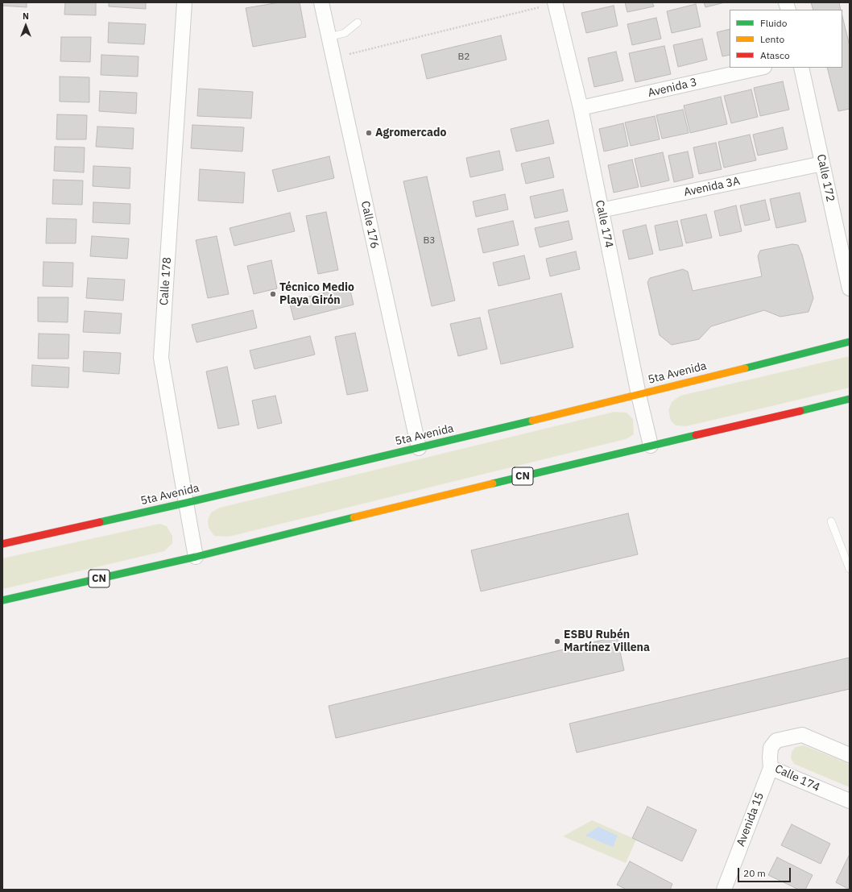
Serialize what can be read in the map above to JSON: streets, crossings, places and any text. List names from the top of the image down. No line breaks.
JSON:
{"streets":{"highway":["5ta Avenida","CN"],"street":["Avenida 3","Calle 172","Avenida 3A","Calle 174","Calle 176","Calle 178","Avenida 15"]},"crossings":[["Avenida 3","Calle 174"],["Calle 172","Avenida 3A"],["Avenida 3A","Calle 174"],["Calle 174","5ta Avenida"],["Calle 174","CN"],["Calle 174","Avenida 15"],["Calle 176","5ta Avenida"],["Calle 178","5ta Avenida"],["Calle 178","CN"]],"places":["Agromercado","Técnico Medio Playa Girón","ESBU Rubén Martínez Villena"],"house_numbers":["B2","B3"],"legend":["Fluido","Lento","Atasco"],"scale_bar":"20 m","north":"top"}
